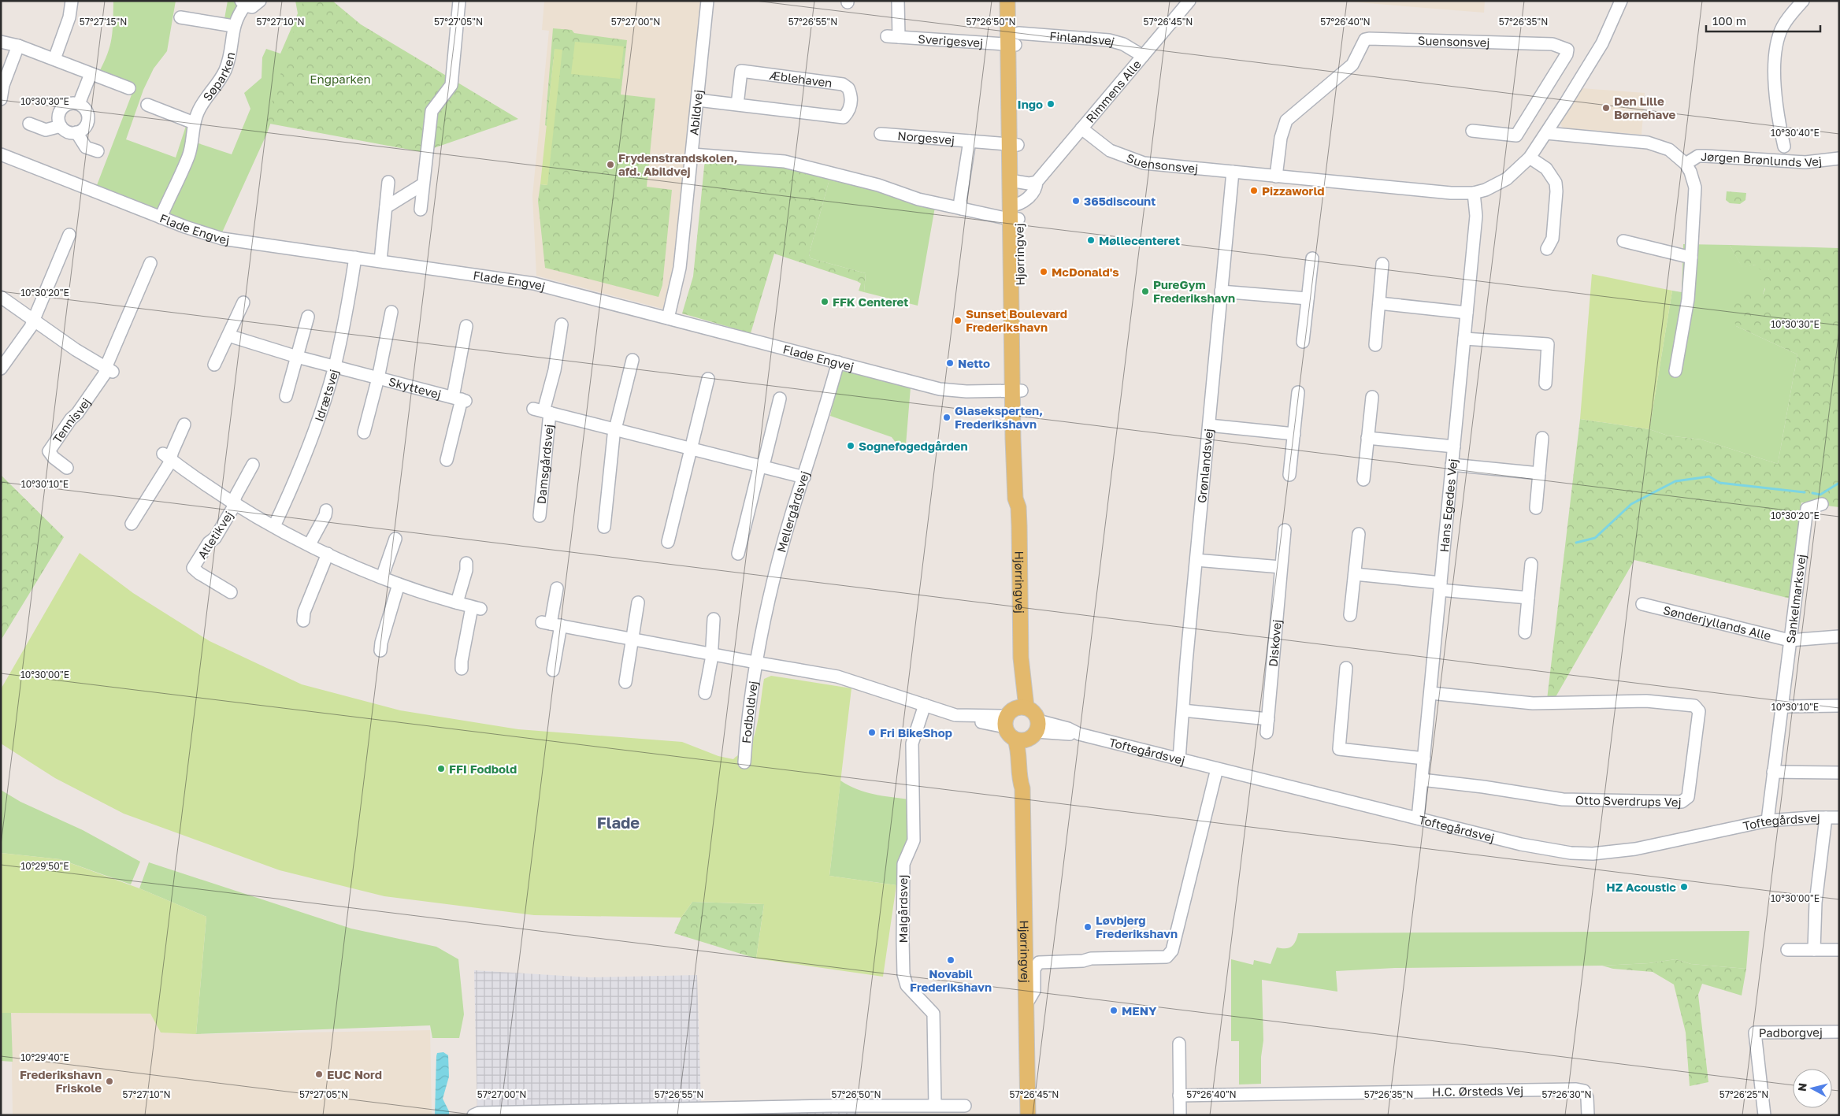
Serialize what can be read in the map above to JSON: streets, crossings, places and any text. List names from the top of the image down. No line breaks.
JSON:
{"streets":{"main road":["Hjørringvej"],"street":["Finlandsvej","Sverigesvej","Suensonsvej","Søparken","Æblehaven","Rimmens Alle","Abildvej","Norgesvej","Jørgen Brønlunds Vej","Flade Engvej","Skyttevej","Idrætsvej","Tennisvej","Damsgårdsvej","Grønlandsvej","Hans Egedes Vej","Mellergårdsvej","Atletikvej","Sankelmarksvej","Sønderjyllands Alle","Diskovej","Fodboldvej","Toftegårdsvej","Otto Sverdrups Vej","Maigårdsvej","Padborgvej","H.C. Ørsteds Vej"]},"crossings":[["Finlandsvej","Sverigesvej"],["Finlandsvej","Rimmens Alle"],["Finlandsvej","Hjørringvej"],["Sverigesvej","Hjørringvej"],["Suensonsvej","Rimmens Alle"],["Suensonsvej","Jørgen Brønlunds Vej"],["Suensonsvej","Grønlandsvej"],["Suensonsvej","Hans Egedes Vej"],["Søparken","Flade Engvej"],["Æblehaven","Abildvej"],["Rimmens Alle","Hjørringvej"],["Abildvej","Flade Engvej"],["Norgesvej","Hjørringvej"],["Flade Engvej","Hjørringvej"],["Flade Engvej","Idrætsvej"],["Flade Engvej","Mellergårdsvej"],["Hjørringvej","Toftegårdsvej"],["Skyttevej","Idrætsvej"],["Idrætsvej","Atletikvej"],["Damsgårdsvej","Mellergårdsvej"],["Grønlandsvej","Toftegårdsvej"],["Hans Egedes Vej","Toftegårdsvej"],["Hans Egedes Vej","Otto Sverdrups Vej"],["Mellergårdsvej","Fodboldvej"],["Sankelmarksvej","Sønderjyllands Alle"],["Sankelmarksvej","Toftegårdsvej"]],"districts":["Flade"],"parks":["Engparken"],"places":["Ingo","Den Lille Børnehave","Frydenstrandskolen, afd. Abildvej","Pizzaworld","365discount","Møllecenteret","McDonald's","PureGym Frederikshavn","FFK Centeret","Sunset Boulevard Frederikshavn","Netto","Glaseksperten, Frederikshavn","Sognefogedgården","Fri BikeShop","FFI Fodbold","HZ Acoustic","Løvbjerg Frederikshavn","Novabil Frederikshavn","MENY","EUC Nord","Frederikshavn Friskole"],"scale_bar":"100 m","north":"left","coordinates":["57°27'15\"N","57°27'10\"N","57°27'05\"N","57°27'00\"N","57°26'55\"N","57°26'50\"N","57°26'45\"N","57°26'40\"N","57°26'35\"N","10°30'30\"E","10°30'40\"E","10°30'20\"E","10°30'10\"E","10°30'00\"E","10°29'50\"E","10°29'40\"E","57°26'30\"N","57°26'25\"N"]}
